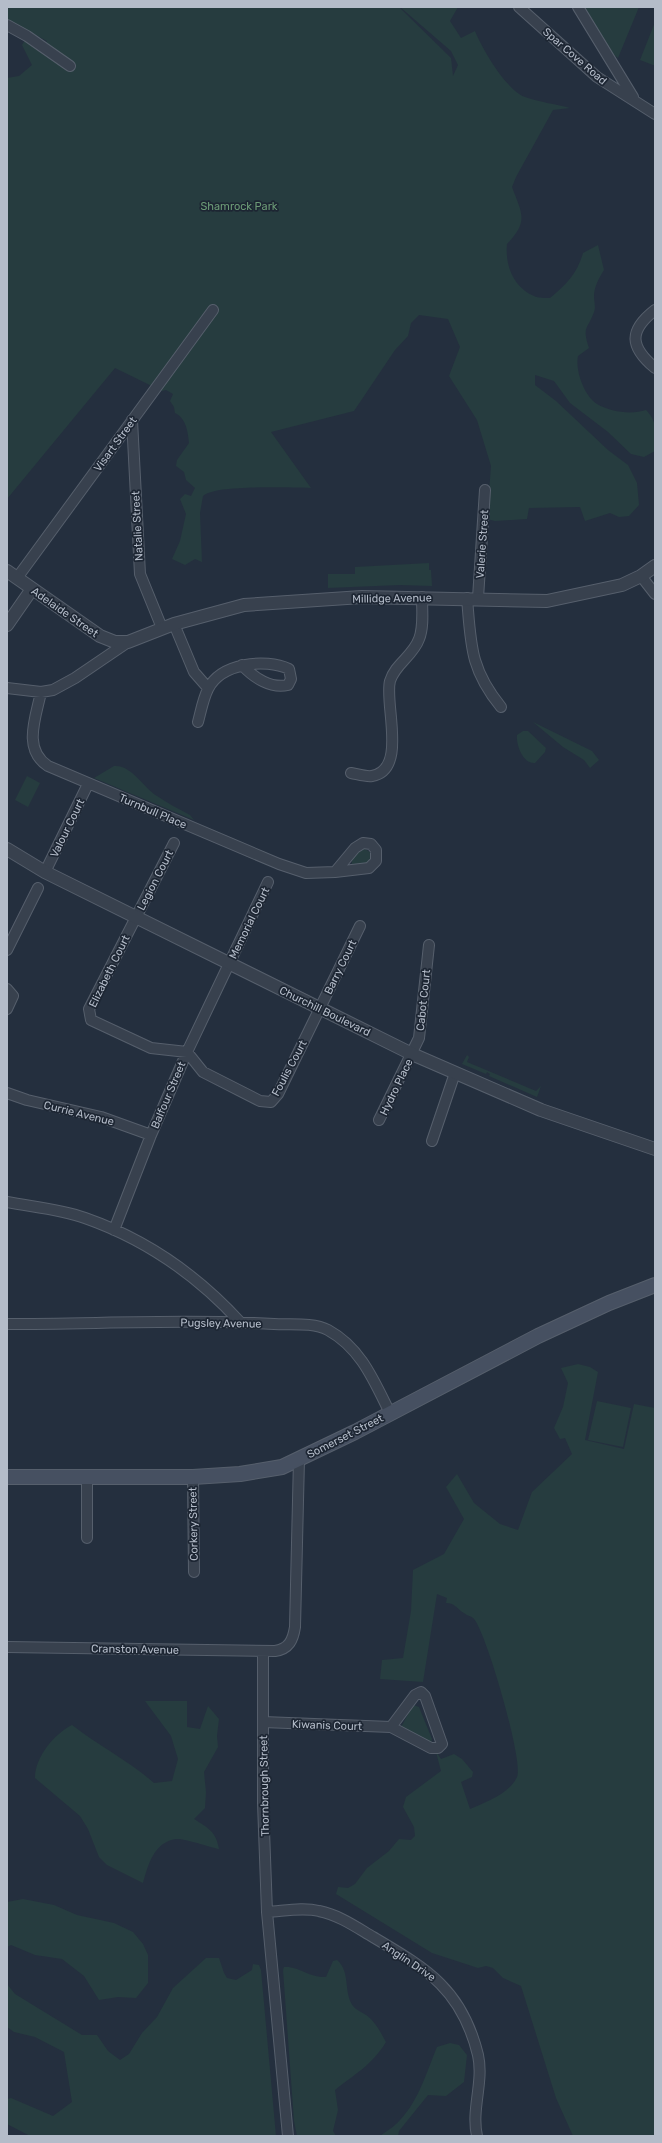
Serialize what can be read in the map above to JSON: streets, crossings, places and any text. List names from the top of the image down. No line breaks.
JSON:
{"streets":{"main road":["Somerset Street"],"street":["Spar Cove Road","Visart Street","Natalie Street","Valerie Street","Millidge Avenue","Adelaide Street","Turnbull Place","Valour Court","Legion Court","Memorial Court","Barry Court","Elizabeth Court","Cabot Court","Churchill Boulevard","Foulis Court","Hydro Place","Balfour Street","Currie Avenue","Pugsley Avenue","Corkery Street","Cranston Avenue","Kiwanis Court","Thornbrough Street","Anglin Drive"]},"crossings":[["Visart Street","Natalie Street"],["Visart Street","Adelaide Street"],["Natalie Street","Millidge Avenue"],["Valerie Street","Millidge Avenue"],["Millidge Avenue","Adelaide Street"],["Turnbull Place","Valour Court"],["Valour Court","Churchill Boulevard"],["Legion Court","Elizabeth Court"],["Legion Court","Churchill Boulevard"],["Memorial Court","Churchill Boulevard"],["Memorial Court","Balfour Street"],["Barry Court","Churchill Boulevard"],["Barry Court","Foulis Court"],["Elizabeth Court","Churchill Boulevard"],["Elizabeth Court","Foulis Court"],["Elizabeth Court","Balfour Street"],["Cabot Court","Churchill Boulevard"],["Cabot Court","Hydro Place"],["Churchill Boulevard","Foulis Court"],["Churchill Boulevard","Hydro Place"],["Churchill Boulevard","Balfour Street"],["Foulis Court","Balfour Street"],["Balfour Street","Currie Avenue"],["Pugsley Avenue","Somerset Street"],["Somerset Street","Corkery Street"],["Cranston Avenue","Thornbrough Street"],["Kiwanis Court","Thornbrough Street"],["Thornbrough Street","Anglin Drive"]],"parks":["Shamrock Park"]}
